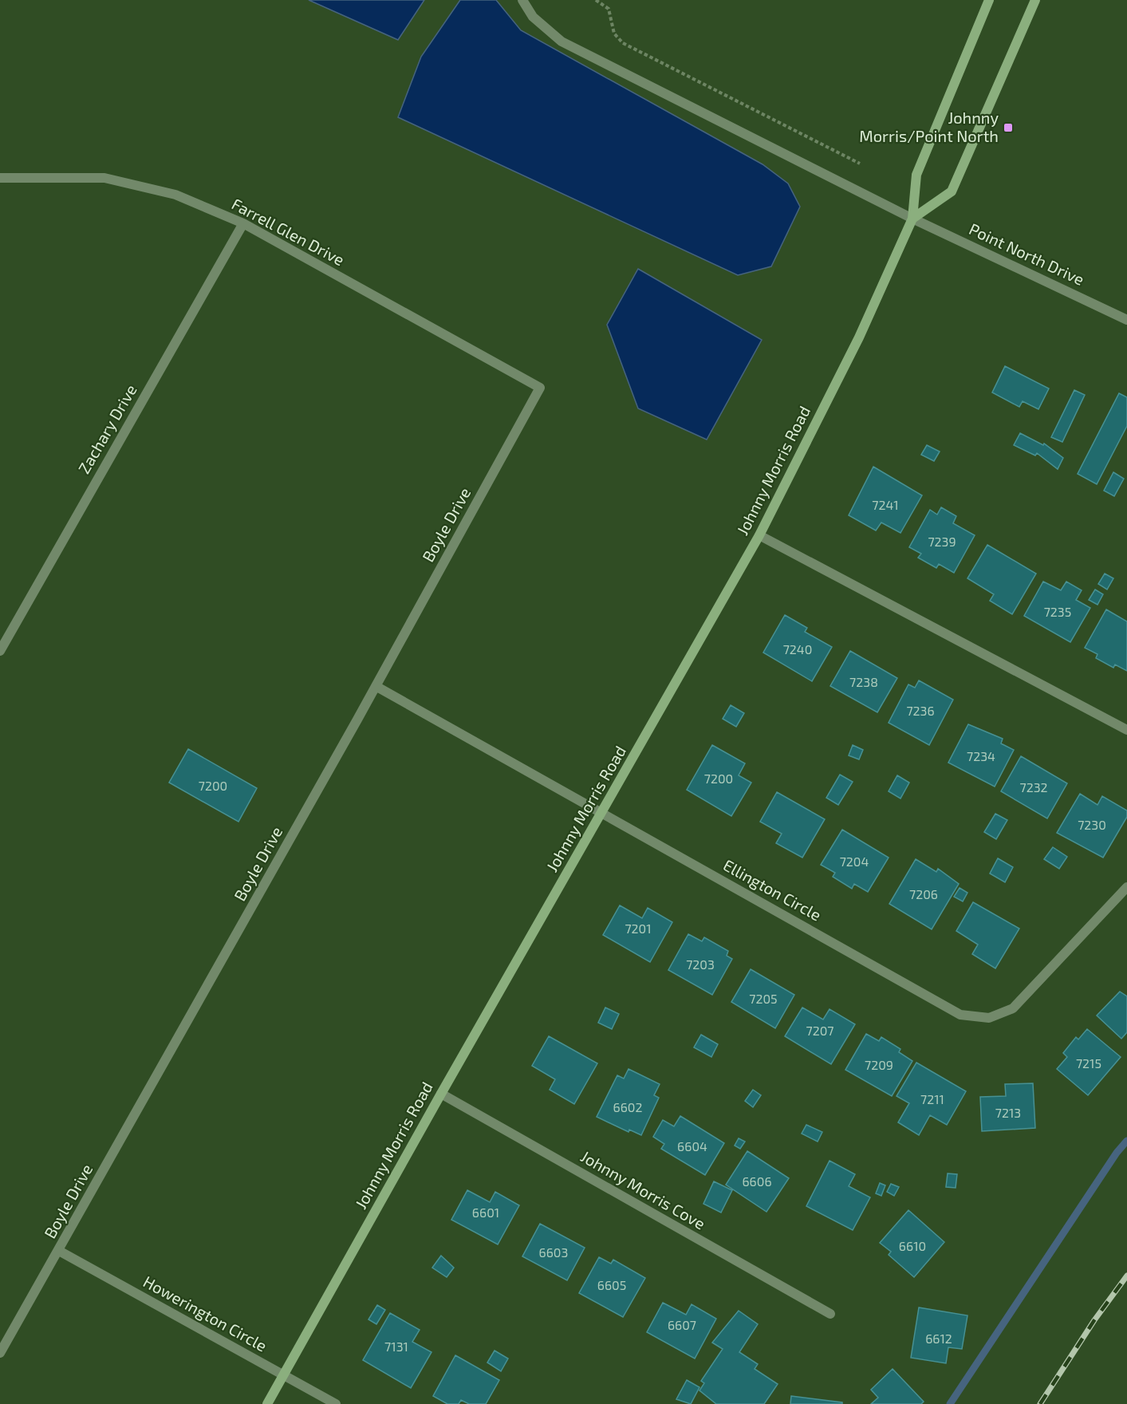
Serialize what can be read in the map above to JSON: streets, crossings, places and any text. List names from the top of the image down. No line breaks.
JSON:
{"streets":{"street":["Farrell Glen Drive","Point North Drive","Zachary Drive","Johnny Morris Road","Boyle Drive","Ellington Circle","Johnny Morris Cove","Howerington Circle"]},"crossings":[["Farrell Glen Drive","Zachary Drive"],["Farrell Glen Drive","Boyle Drive"],["Point North Drive","Johnny Morris Road"],["Johnny Morris Road","Ellington Circle"],["Johnny Morris Road","Johnny Morris Cove"],["Johnny Morris Road","Howerington Circle"],["Boyle Drive","Ellington Circle"],["Boyle Drive","Howerington Circle"]],"places":{"transit":["Johnny Morris/Point North"]},"house_numbers":["7241","7239","7235","7240","7238","7236","7234","7200","7200","7232","7230","7204","7206","7201","7203","7205","7207","7215","7209","7211","6602","7213","6604","6606","6601","6610","6603","6605","6607","6612","7131"]}
